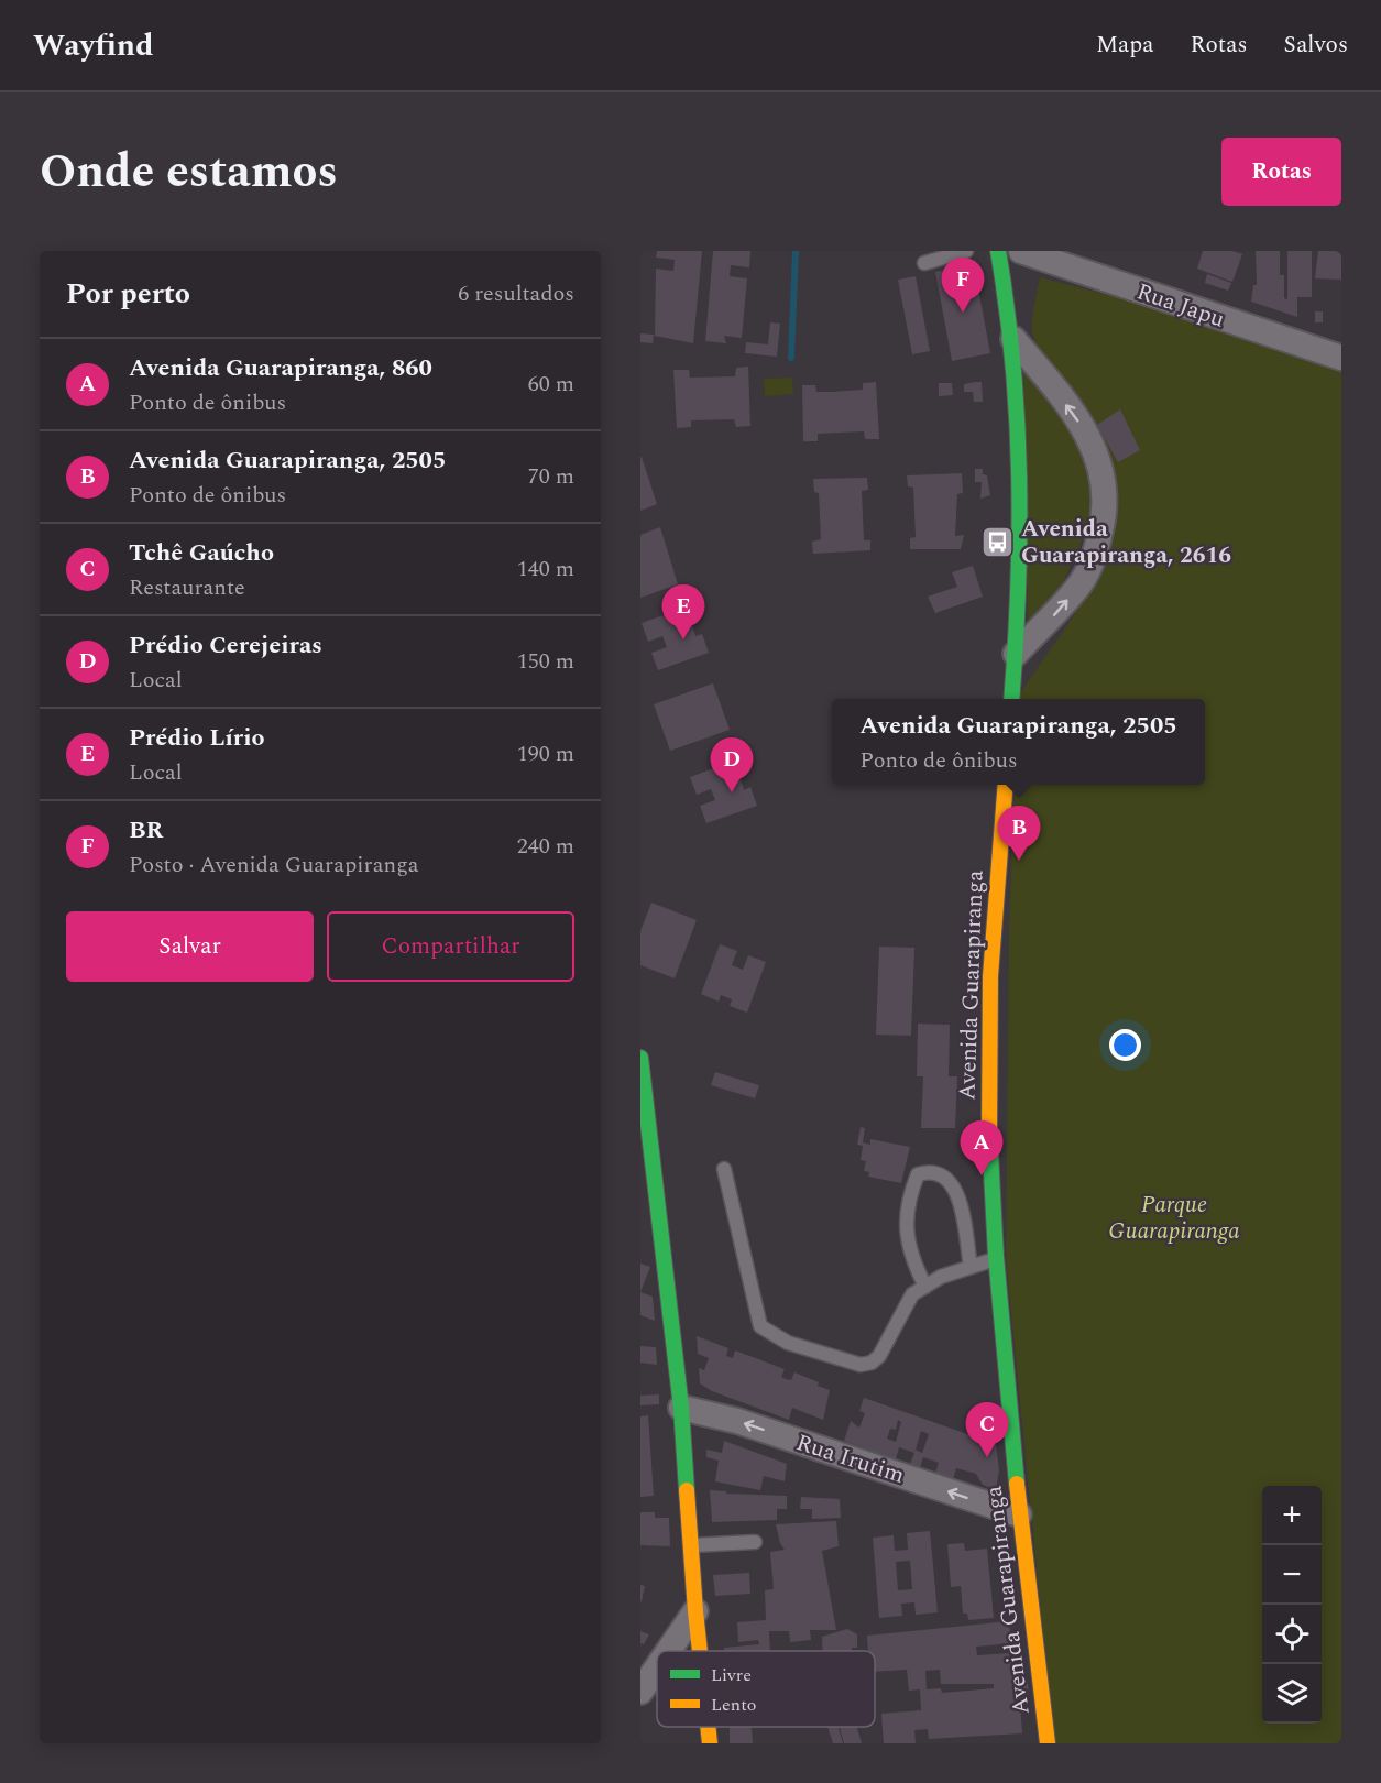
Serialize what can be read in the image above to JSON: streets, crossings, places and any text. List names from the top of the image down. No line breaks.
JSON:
{"streets":{"main road":["Avenida Guarapiranga"],"street":["Rua Japu","Rua Irutim"]},"crossings":[["Avenida Guarapiranga","Rua Irutim"]],"one_way":["Rua Irutim"],"parks":["Parque Guarapiranga"],"places":{"bus stop":["Avenida Guarapiranga, 2616"]},"legend":["Livre","Lento"],"page":{"header":"Wayfind","nav":["Mapa","Rotas","Salvos"],"title":"Onde estamos","buttons":["Rotas",["Salvar","Compartilhar"]],"heading":["Por perto","6 resultados"],"pins":["F","E","D","B","A","C"],"list":[{"mark":"A","name":"Avenida Guarapiranga, 860","note":"Ponto de ônibus","value":"60 m"},{"mark":"B","name":"Avenida Guarapiranga, 2505","note":"Ponto de ônibus","value":"70 m"},{"mark":"C","name":"Tchê Gaúcho","note":"Restaurante","value":"140 m"},{"mark":"D","name":"Prédio Cerejeiras","note":"Local","value":"150 m"},{"mark":"E","name":"Prédio Lírio","note":"Local","value":"190 m"},{"mark":"F","name":"BR","note":"Posto · Avenida Guarapiranga","value":"240 m"}],"popup":["Avenida Guarapiranga, 2505","Ponto de ônibus"],"map_buttons":["+","−"]}}
